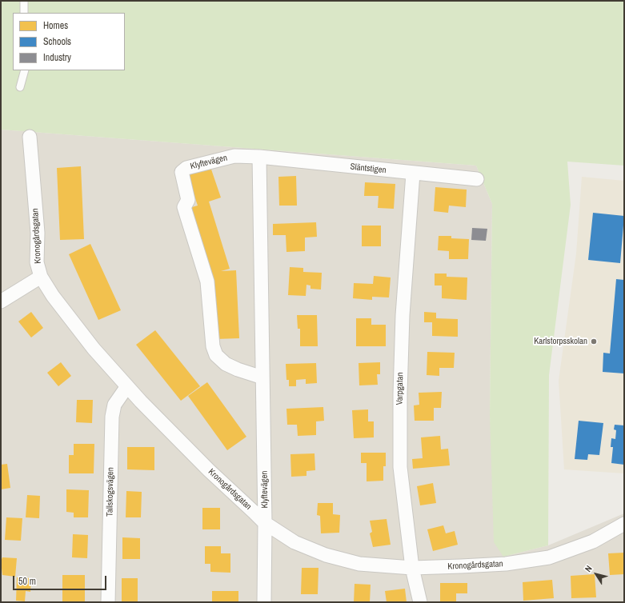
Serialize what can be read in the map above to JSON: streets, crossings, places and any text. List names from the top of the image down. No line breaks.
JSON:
{"streets":{"street":["Klyftevägen","Släntstigen","Kronogårdsgatan","Varpgatan","Tallskogsvägen"]},"crossings":[["Klyftevägen","Släntstigen"],["Klyftevägen","Kronogårdsgatan"],["Släntstigen","Varpgatan"],["Kronogårdsgatan","Varpgatan"],["Kronogårdsgatan","Tallskogsvägen"]],"places":["Karlstorpsskolan"],"legend":["Homes","Schools","Industry"],"scale_bar":"50 m","north":"top left"}
